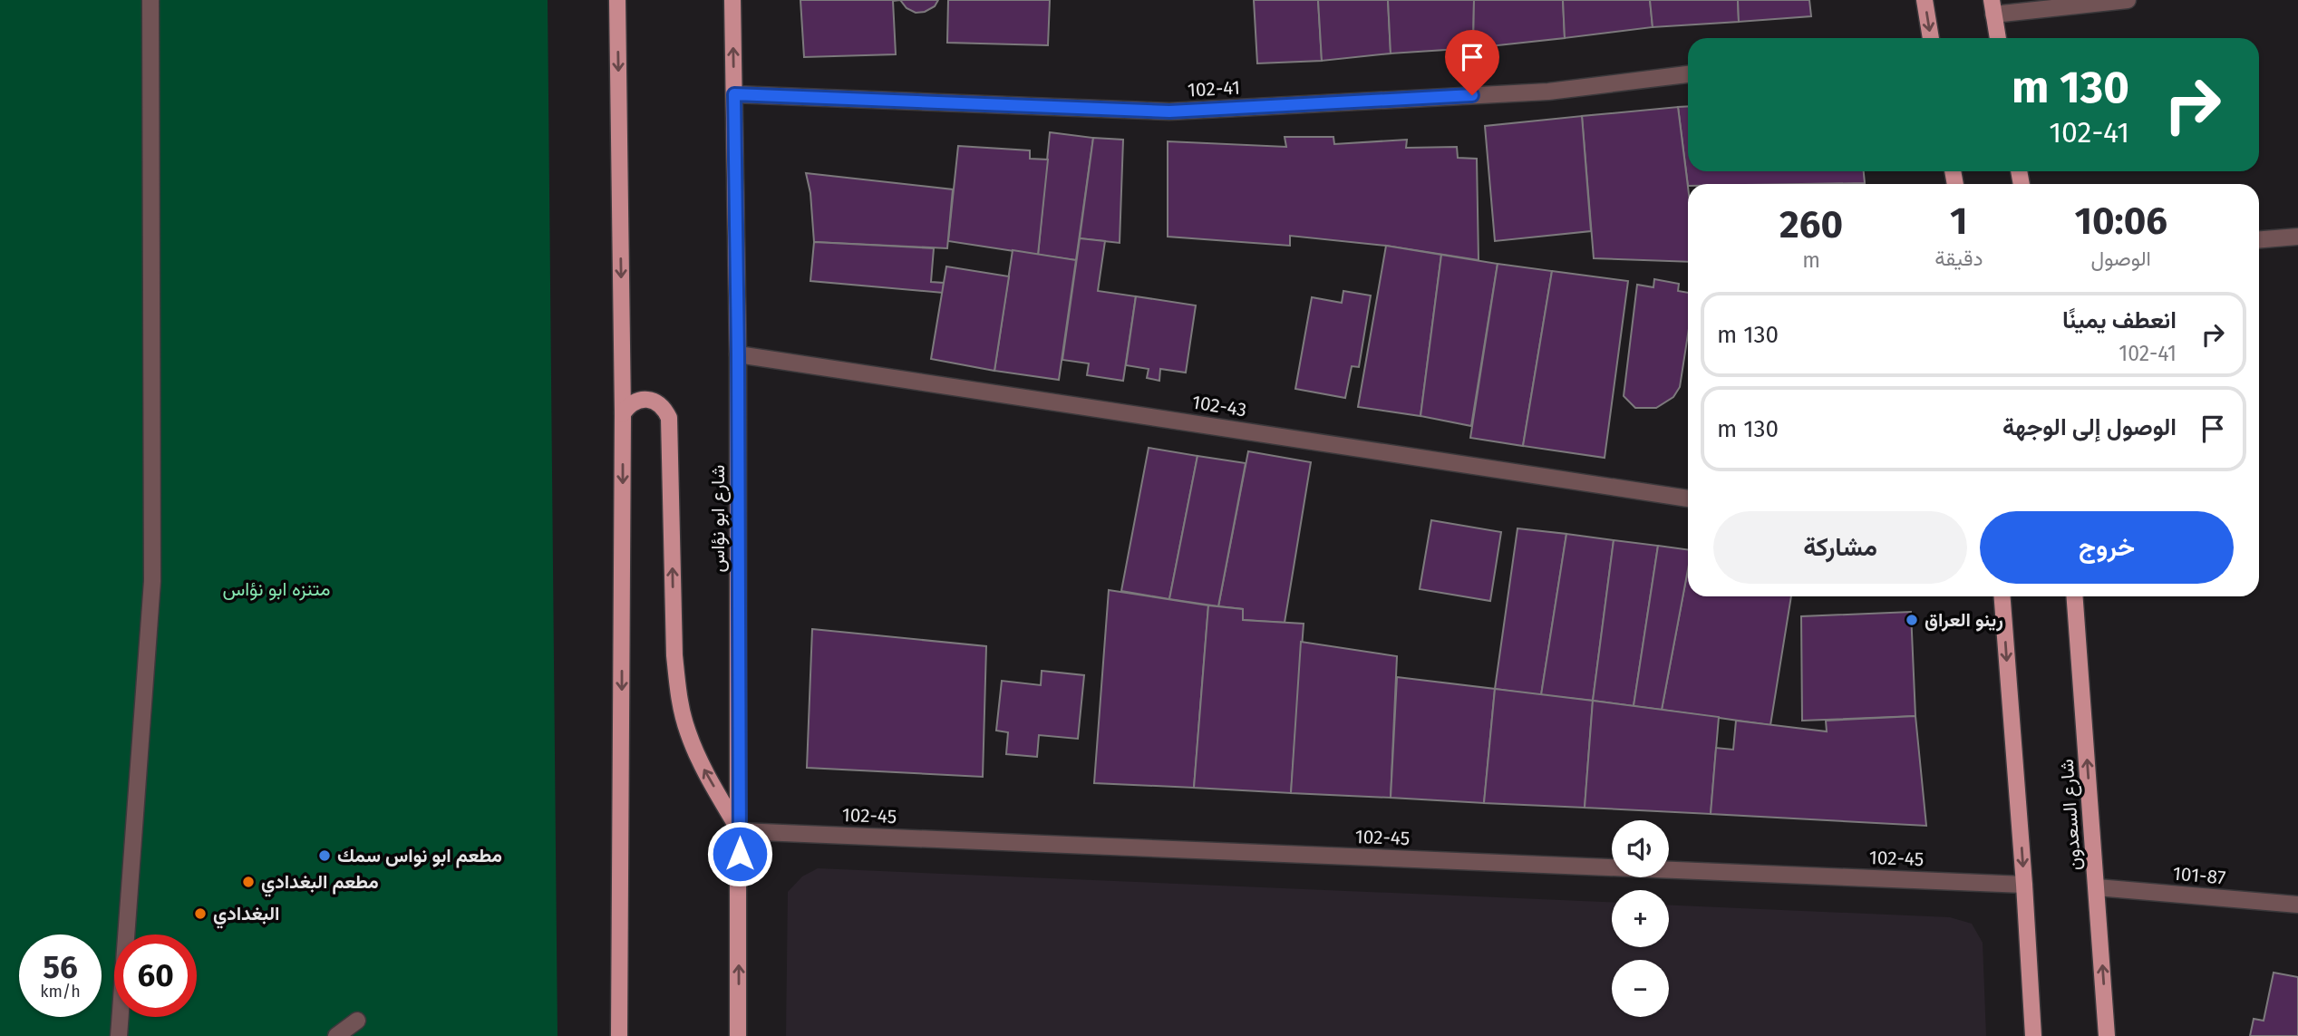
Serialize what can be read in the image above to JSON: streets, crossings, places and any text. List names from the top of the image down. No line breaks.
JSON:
{"streets":{"main road":["شارع ابو نؤاس","شارع السعدون"],"street":["102-41","102-43","102-45","101-87"]},"crossings":[["102-41","شارع ابو نؤاس"],["102-43","شارع ابو نؤاس"],["شارع ابو نؤاس","102-45"],["شارع السعدون","101-87"]],"parks":["متنزه ابو نؤاس"],"places":["رينو العراق","مطعم ابو نواس سمك","مطعم البغدادي","البغدادي"],"page":{"turn":["130 m","102-41"],"eta":["10:06","الوصول","1","دقيقة","260","m"],"list":[{"name":"انعطف يمينًا","note":"102-41","value":"130 m"},{"name":"الوصول إلى الوجهة","value":"130 m"}],"buttons":["خروج","مشاركة"],"map_buttons":["+","−"],"speed":"56 km/h","limit":"60"}}
